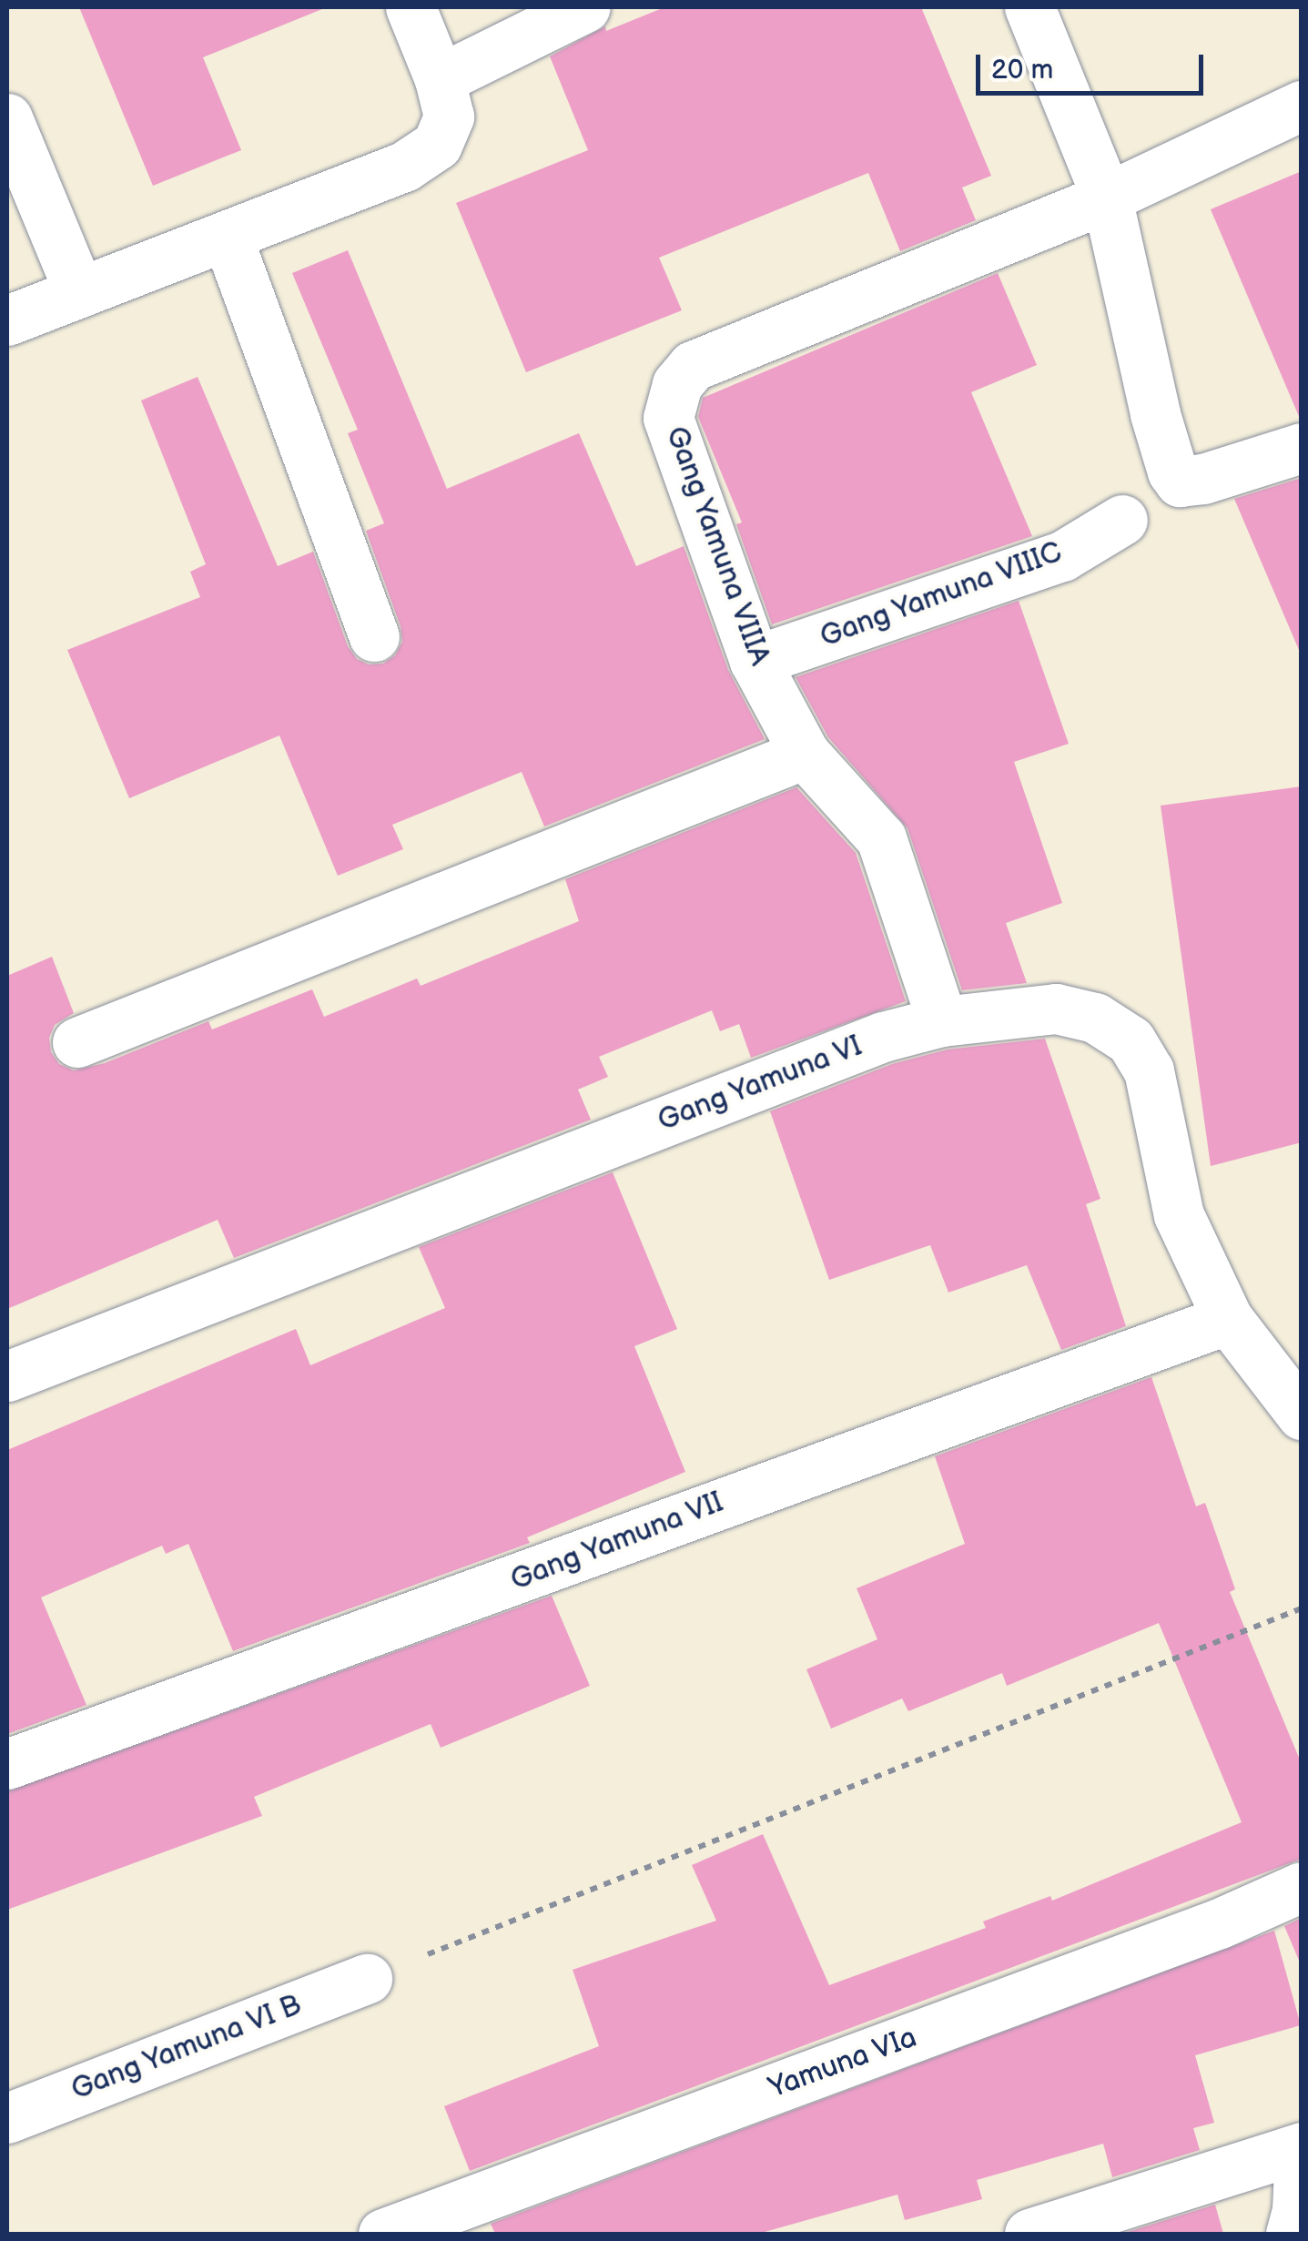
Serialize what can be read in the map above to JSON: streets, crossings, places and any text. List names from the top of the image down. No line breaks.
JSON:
{"streets":{"street":["Gang Yamuna VIIIA","Gang Yamuna VIIIC","Gang Yamuna VI","Gang Yamuna VII","Gang Yamuna VI B","Yamuna VIa"]},"crossings":[["Gang Yamuna VIIIA","Gang Yamuna VIIIC"],["Gang Yamuna VIIIA","Gang Yamuna VI"],["Gang Yamuna VI","Gang Yamuna VII"]],"scale_bar":"20 m"}
